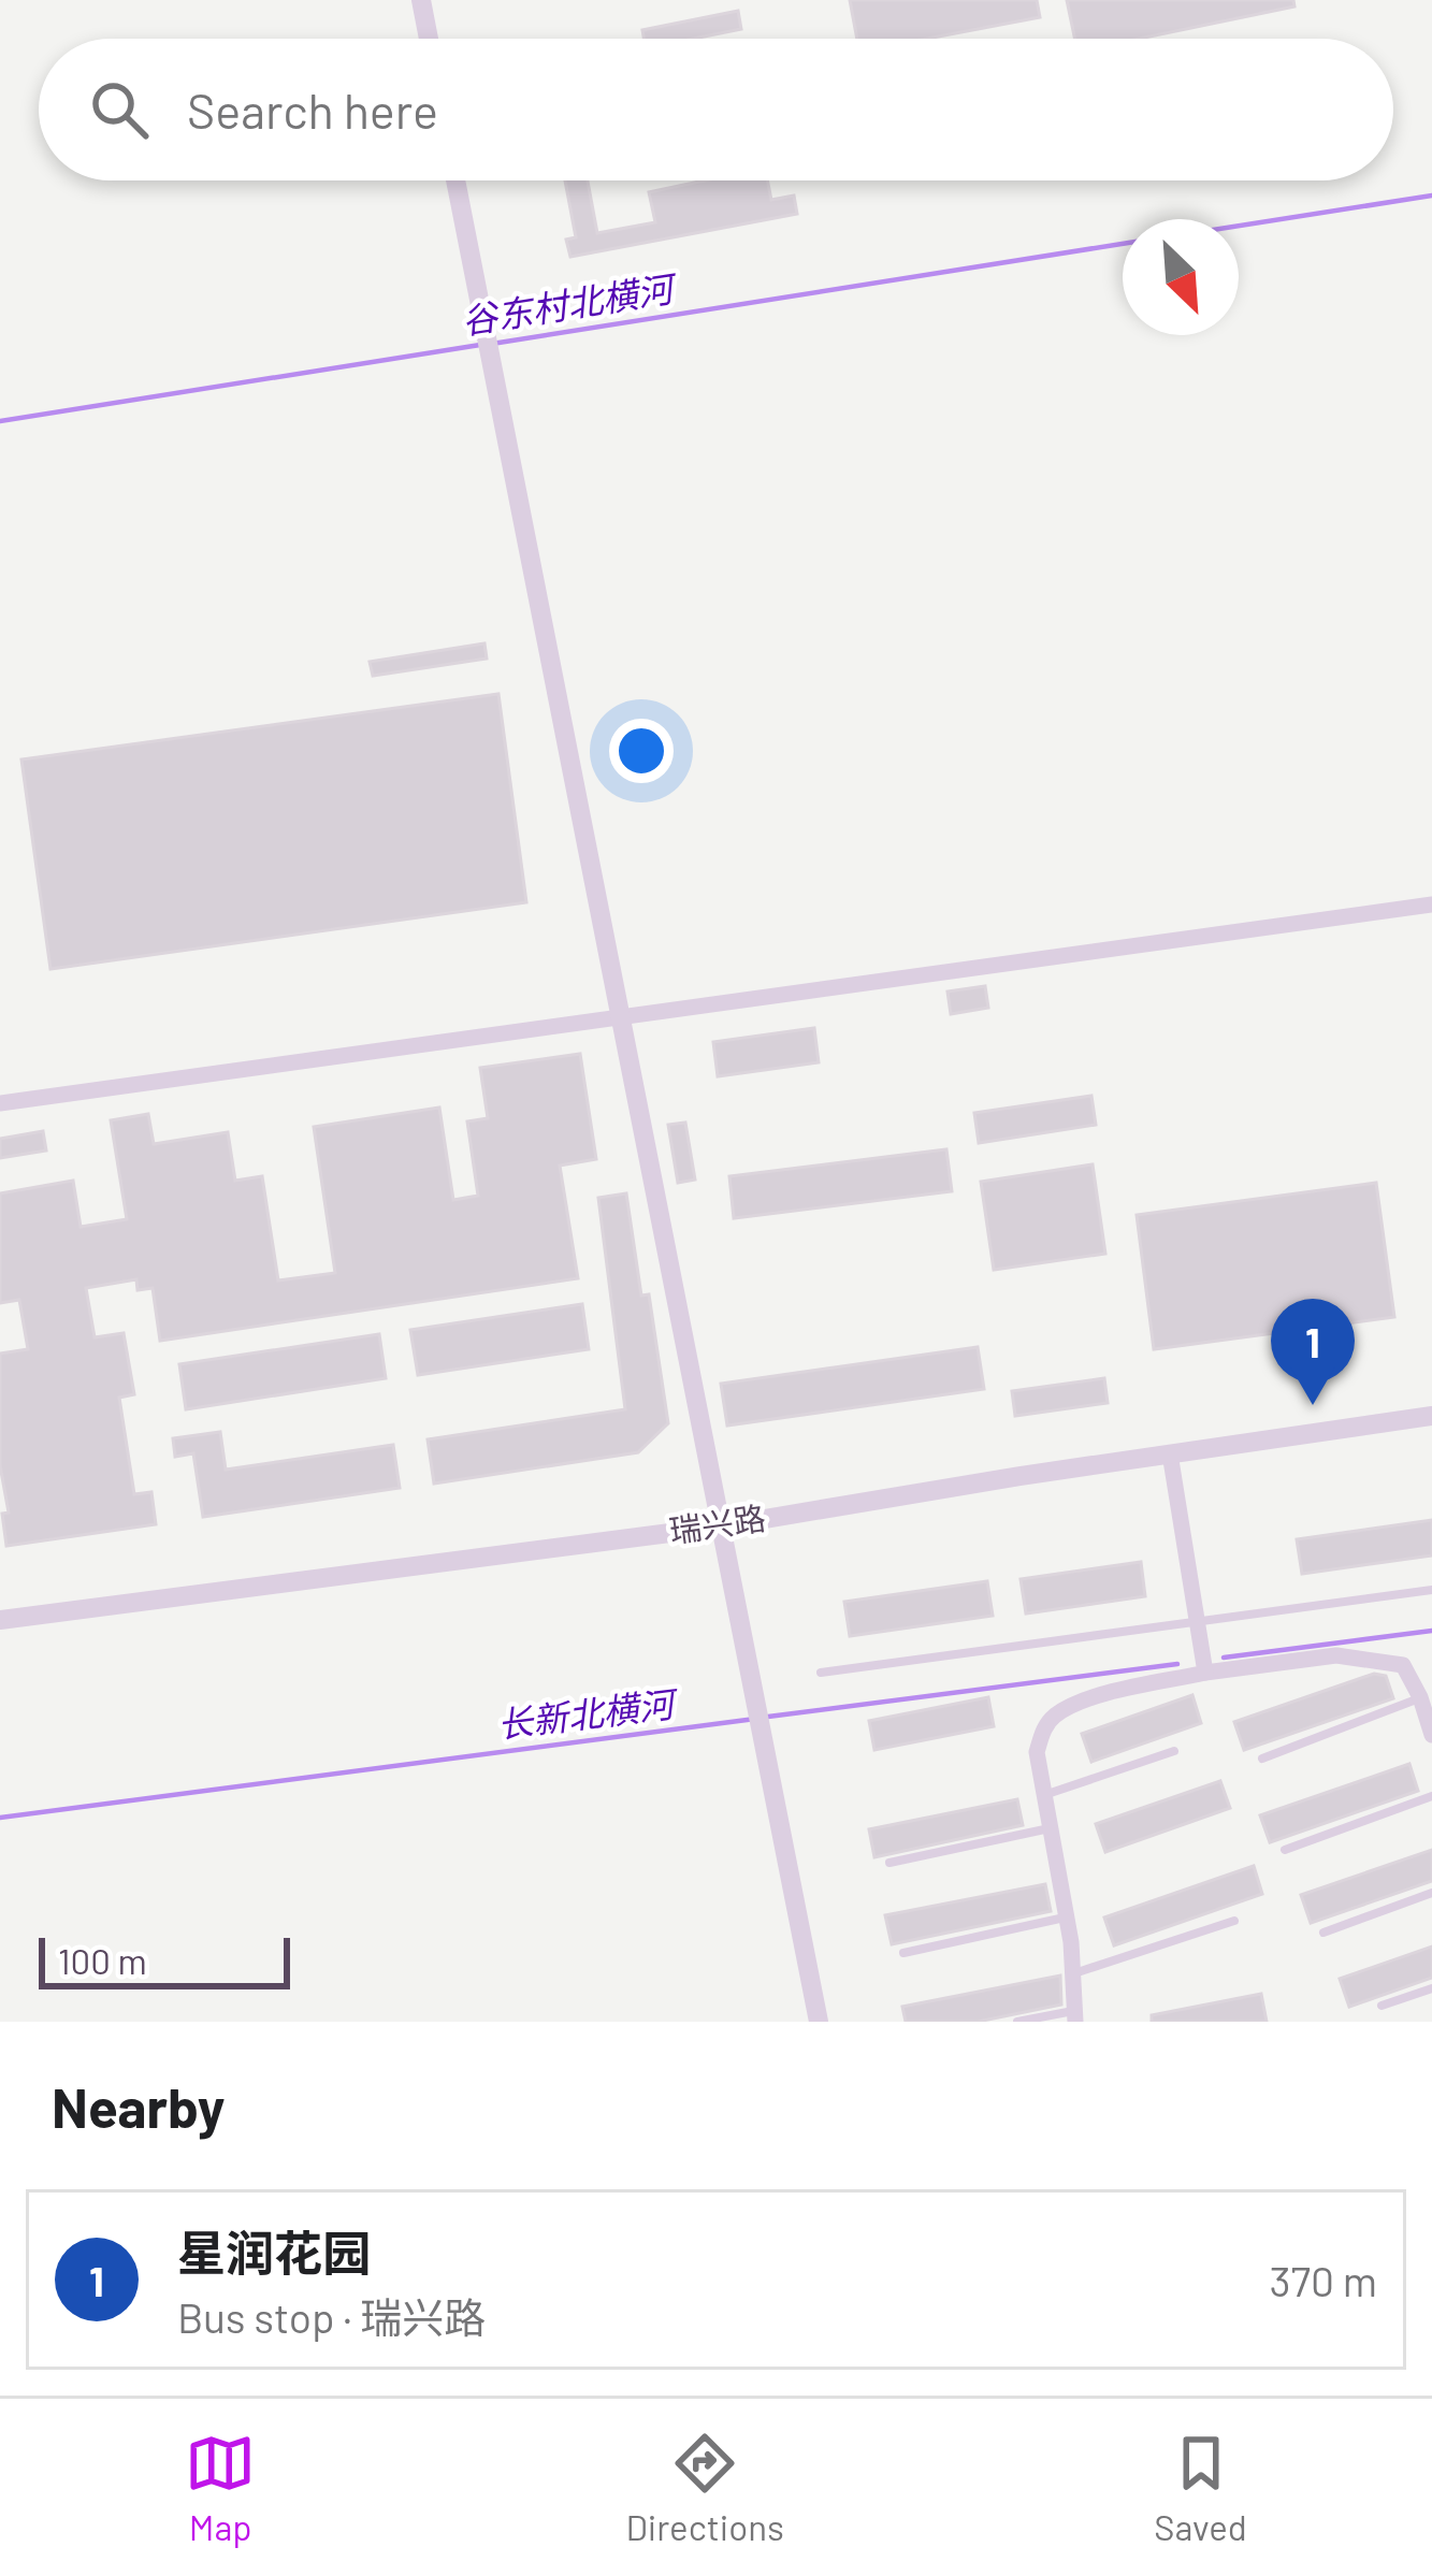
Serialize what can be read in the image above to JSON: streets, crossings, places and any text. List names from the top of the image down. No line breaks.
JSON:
{"streets":{"street":["瑞兴路"]},"water":["谷东村北横河","长新北横河"],"scale_bar":"100 m","north":"bottom right","page":{"search":"Search here","pins":"1","scale":"100 m","heading":"Nearby","list":[{"mark":"1","name":"星润花园","note":"Bus stop · 瑞兴路","value":"370 m"}],"nav":["Map","Directions","Saved"]}}
